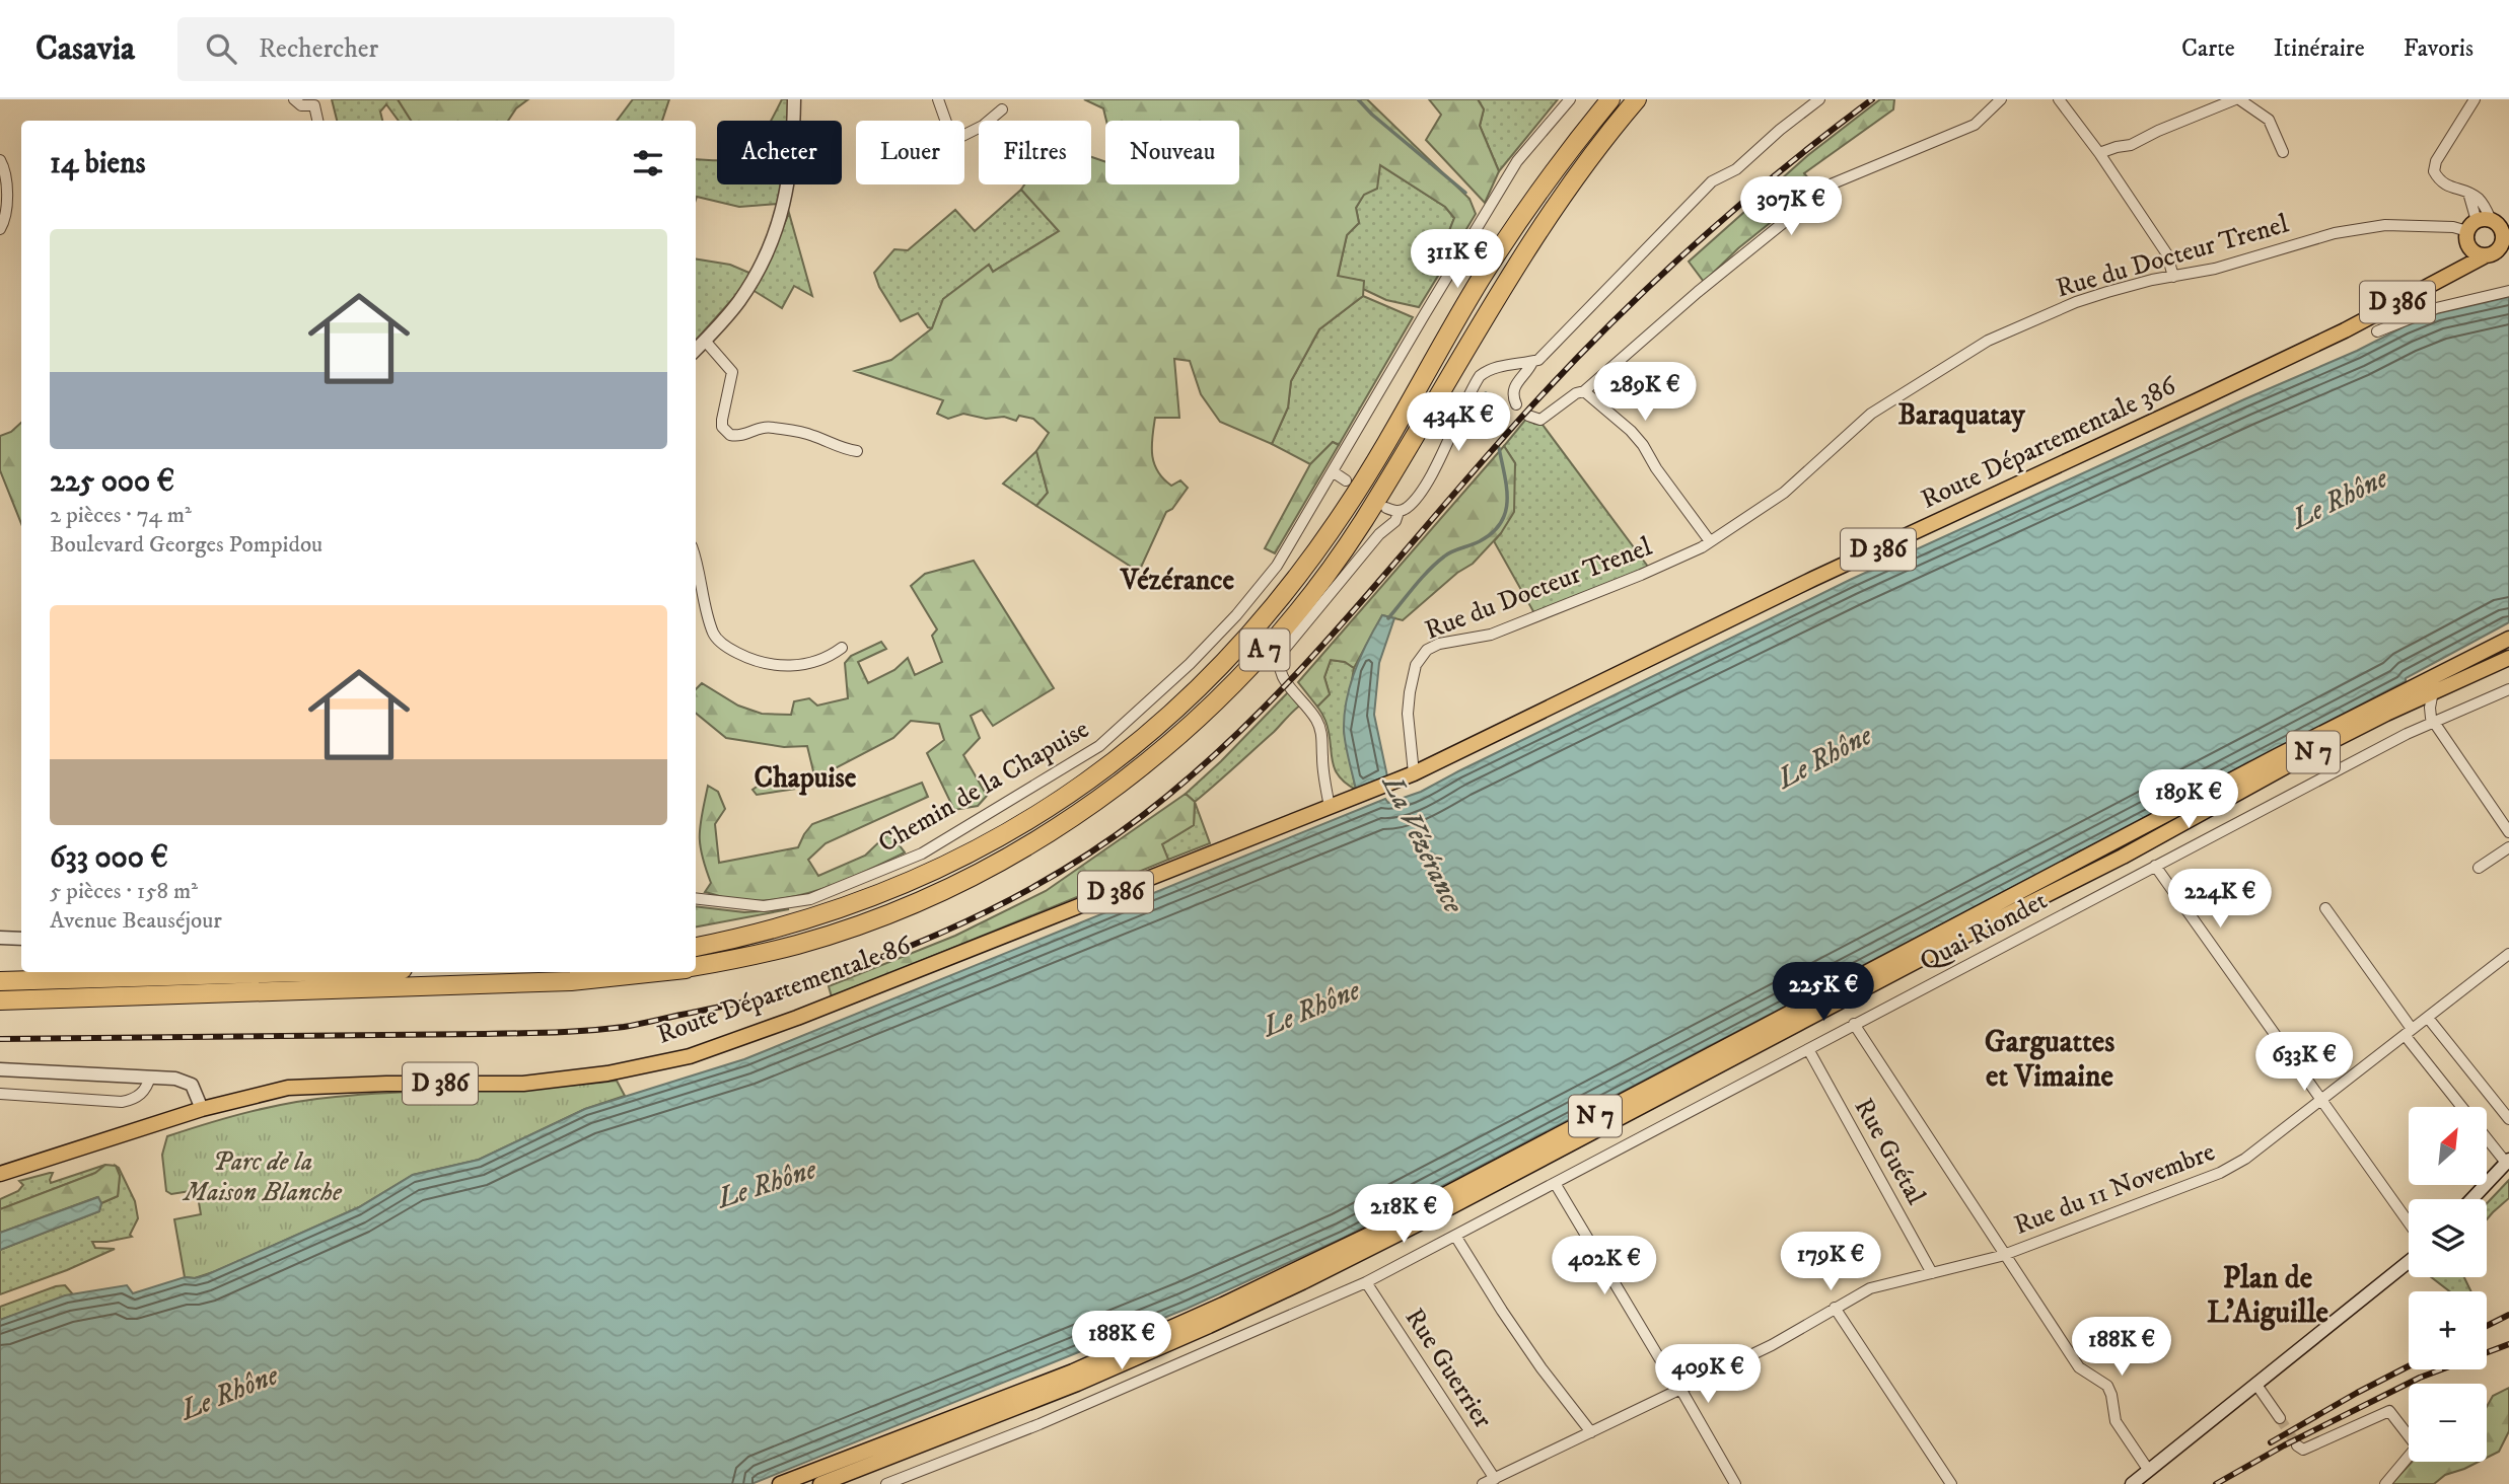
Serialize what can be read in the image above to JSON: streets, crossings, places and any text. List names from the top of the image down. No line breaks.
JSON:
{"streets":{"highway":["A 7"],"main road":["D 386","Route Départementale 386","N 7","Route Départementale 86"],"street":["Rue du Docteur Trenel","Chemin de la Chapuise","Quai Riondet","Rue Guétal","Rue du 11 Novembre","Rue Guerrier"]},"crossings":[["Rue du Docteur Trenel","D 386"],["Rue du Docteur Trenel","Route Départementale 386"],["D 386","Route Départementale 386"],["Route Départementale 386","Route Départementale 86"],["Quai Riondet","Rue Guétal"],["Quai Riondet","Rue Guerrier"],["Rue Guétal","Rue du 11 Novembre"],["Rue du 11 Novembre","Rue Guerrier"]],"districts":["Baraquatay","Vézérance","Chapuise","Garguattes et Vimaine","Plan de L'Aiguille"],"water":["Le Rhône","La Vézérance"],"parks":["Parc de la Maison Blanche"],"north":"top right","page":{"header":"Casavia","search":"Rechercher","nav":["Carte","Itinéraire","Favoris"],"chip":["Acheter","Louer","Filtres","Nouveau"],"heading":"14 biens","price":["307K €","311K €","289K €","434K €","189K €","224K €","225K €","633K €","218K €","179K €","402K €","188K €","188K €","409K €"],"list":[{"name":"225 000 €","note":"2 pièces · 74 m² · Boulevard Georges Pompidou"},{"name":"633 000 €","note":"5 pièces · 158 m² · Avenue Beauséjour"}],"map_buttons":["+","−"]}}
